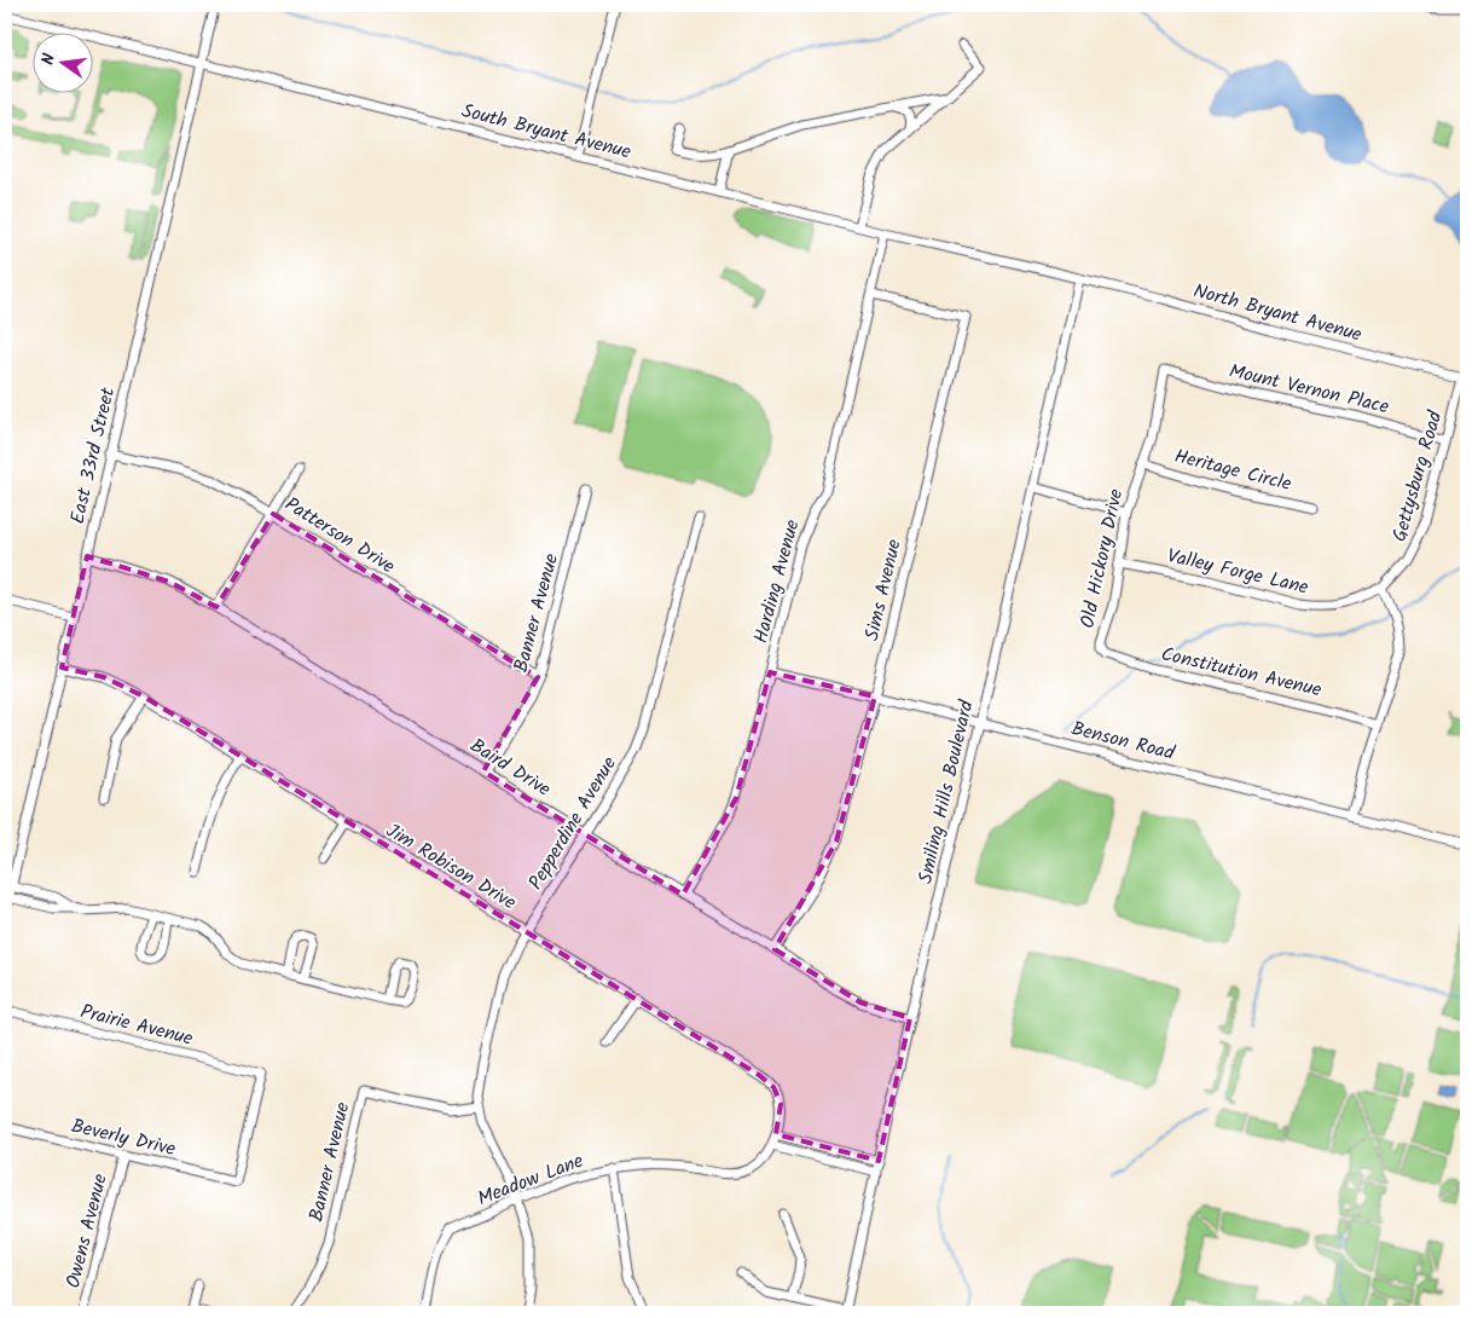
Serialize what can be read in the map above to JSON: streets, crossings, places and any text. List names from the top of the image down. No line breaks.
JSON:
{"streets":{"street":["South Bryant Avenue","North Bryant Avenue","Mount Vernon Place","East 33rd Street","Heritage Circle","Gettysburg Road","Patterson Drive","Old Hickory Drive","Valley Forge Lane","Harding Avenue","Sims Avenue","Banner Avenue","Constitution Avenue","Benson Road","Baird Drive","Smiling Hills Boulevard","Pepperdine Avenue","Jim Robison Drive","Prairie Avenue","Beverly Drive","Meadow Lane","Owens Avenue"]},"crossings":[["South Bryant Avenue","North Bryant Avenue"],["South Bryant Avenue","East 33rd Street"],["South Bryant Avenue","Harding Avenue"],["South Bryant Avenue","Smiling Hills Boulevard"],["North Bryant Avenue","Gettysburg Road"],["North Bryant Avenue","Smiling Hills Boulevard"],["Mount Vernon Place","Gettysburg Road"],["Mount Vernon Place","Old Hickory Drive"],["East 33rd Street","Patterson Drive"],["East 33rd Street","Baird Drive"],["East 33rd Street","Jim Robison Drive"],["Heritage Circle","Old Hickory Drive"],["Gettysburg Road","Valley Forge Lane"],["Patterson Drive","Banner Avenue"],["Old Hickory Drive","Valley Forge Lane"],["Old Hickory Drive","Constitution Avenue"],["Harding Avenue","Sims Avenue"],["Harding Avenue","Benson Road"],["Harding Avenue","Baird Drive"],["Sims Avenue","Benson Road"],["Sims Avenue","Baird Drive"],["Banner Avenue","Baird Drive"],["Banner Avenue","Pepperdine Avenue"],["Benson Road","Smiling Hills Boulevard"],["Baird Drive","Smiling Hills Boulevard"],["Baird Drive","Pepperdine Avenue"],["Pepperdine Avenue","Jim Robison Drive"],["Pepperdine Avenue","Meadow Lane"],["Jim Robison Drive","Meadow Lane"],["Prairie Avenue","Beverly Drive"],["Beverly Drive","Owens Avenue"]],"north":"left"}
